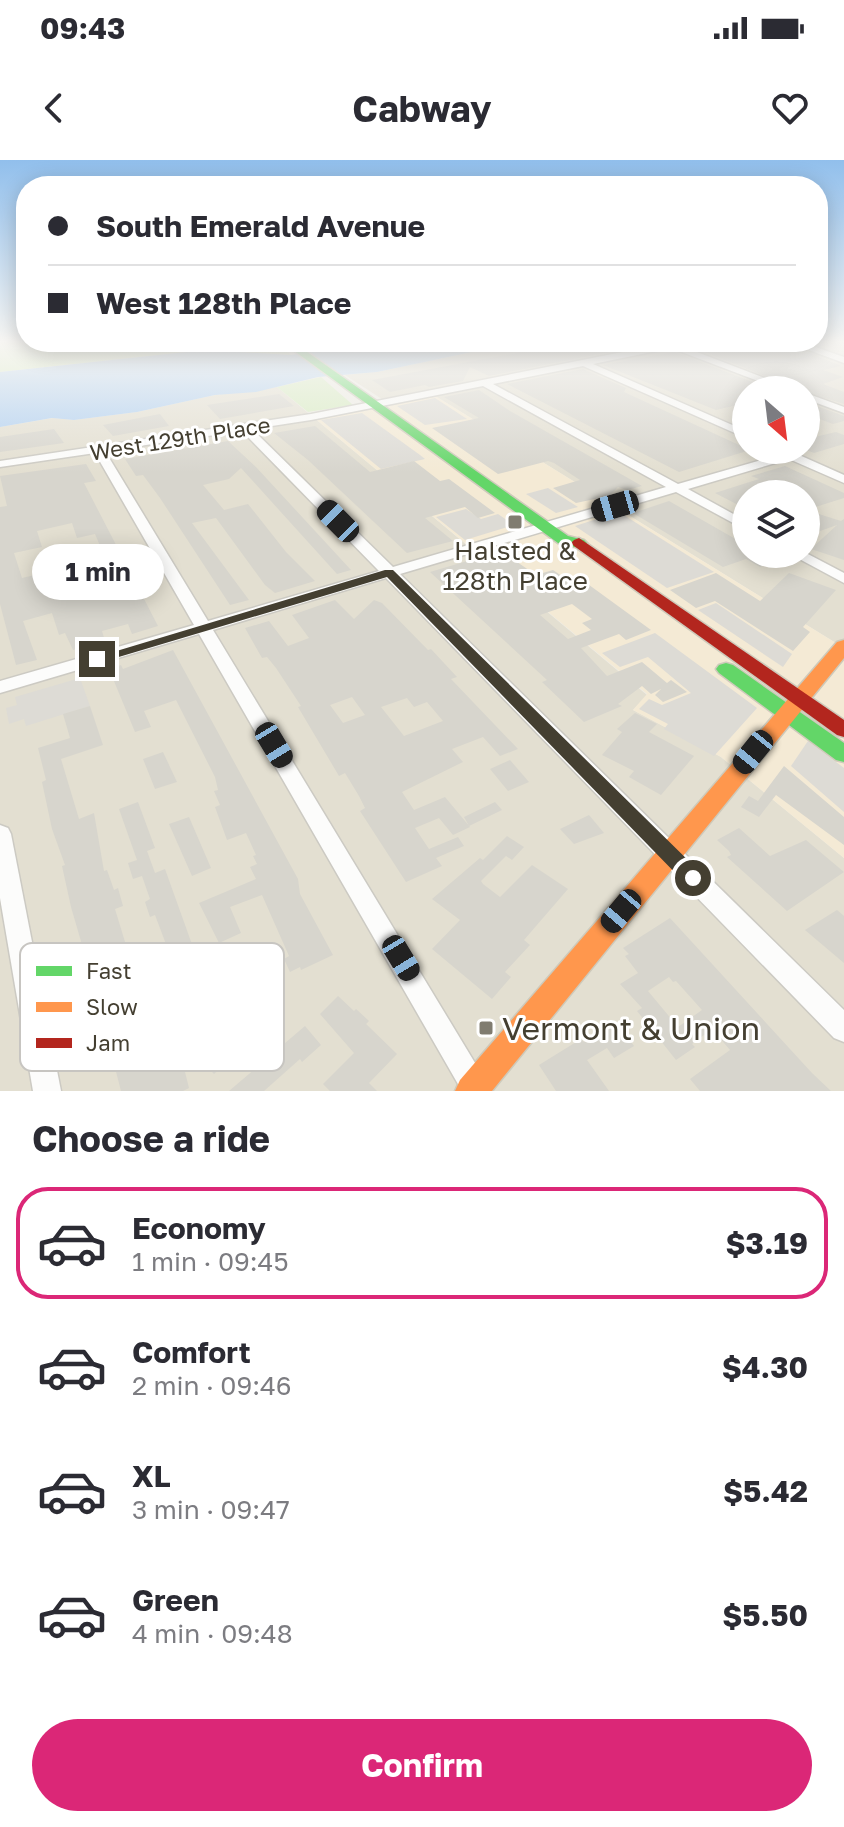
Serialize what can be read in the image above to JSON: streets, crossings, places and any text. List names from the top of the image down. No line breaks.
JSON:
{"streets":{"street":["West 129th Place"]},"places":{"transit":["Halsted & 128th Place","Vermont & Union"]},"legend":["Fast","Slow","Jam"],"north":"bottom right","page":{"status":"09:43","header":"Cabway","banner":["South Emerald Avenue","West 128th Place"],"bubble":"1 min","heading":"Choose a ride","list":[{"name":"Economy","note":"1 min · 09:45","value":"$3.19"},{"name":"Comfort","note":"2 min · 09:46","value":"$4.30"},{"name":"XL","note":"3 min · 09:47","value":"$5.42"},{"name":"Green","note":"4 min · 09:48","value":"$5.50"}],"buttons":"Confirm"}}
